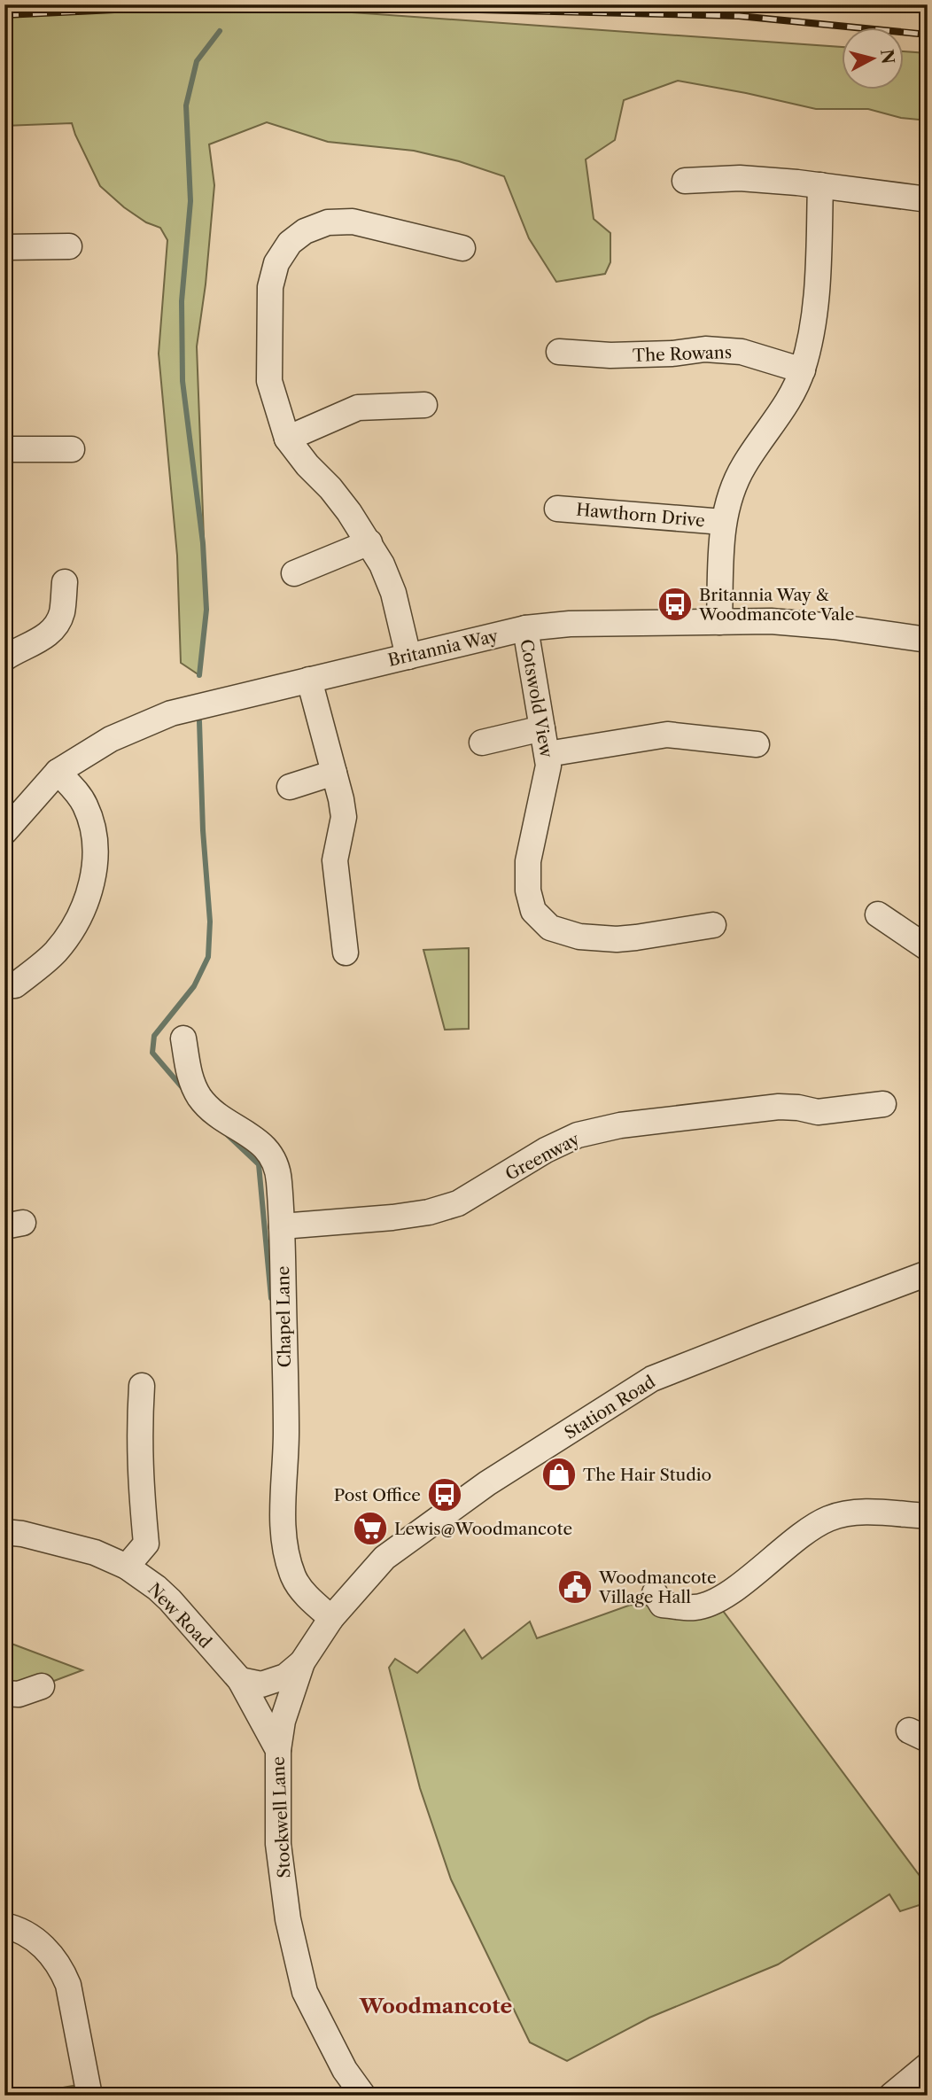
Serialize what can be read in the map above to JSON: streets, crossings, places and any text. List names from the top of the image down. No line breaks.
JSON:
{"streets":{"street":["The Rowans","Hawthorn Drive","Britannia Way","Cotswold View","Greenway","Chapel Lane","Station Road","New Road","Stockwell Lane"]},"crossings":[["Britannia Way","Cotswold View"],["Greenway","Chapel Lane"],["Chapel Lane","Station Road"],["New Road","Stockwell Lane"]],"districts":["Woodmancote"],"places":{"bus stop":["Britannia Way & Woodmancote Vale","Post Office"],"shop":["The Hair Studio"],"supermarket":["Lewis@Woodmancote"],"public building":["Woodmancote Village Hall"]},"north":"right"}
